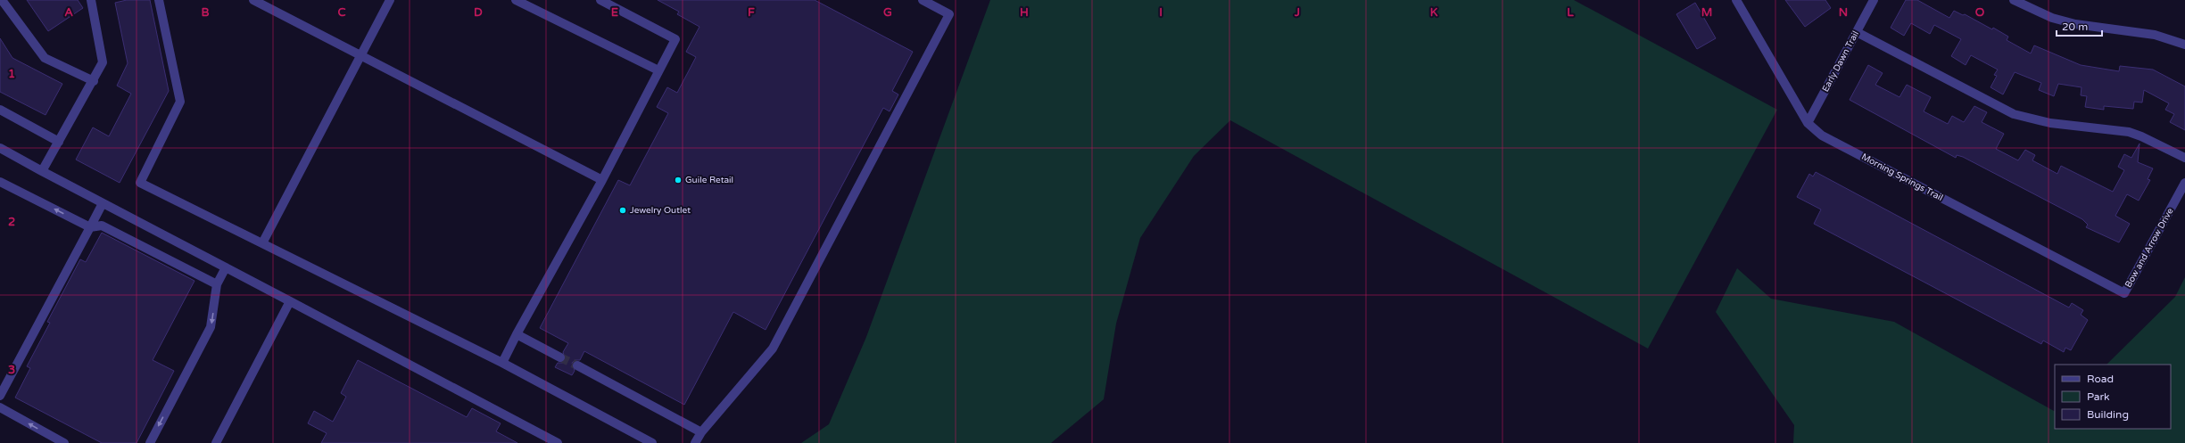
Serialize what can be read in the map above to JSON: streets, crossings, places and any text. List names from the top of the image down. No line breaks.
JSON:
{"streets":{"street":["Early Dawn Trail","Morning Springs Trail","Bow and Arrow Drive"]},"crossings":[["Early Dawn Trail","Morning Springs Trail"],["Morning Springs Trail","Bow and Arrow Drive"]],"places":["Guile Retail","Jewelry Outlet"],"legend":["Road","Park","Building"],"scale_bar":"20 m","grid":{"columns":["A","B","C","D","E","F","G","H","I","J","K","L","M","N","O"],"rows":["1","2","3"]}}
